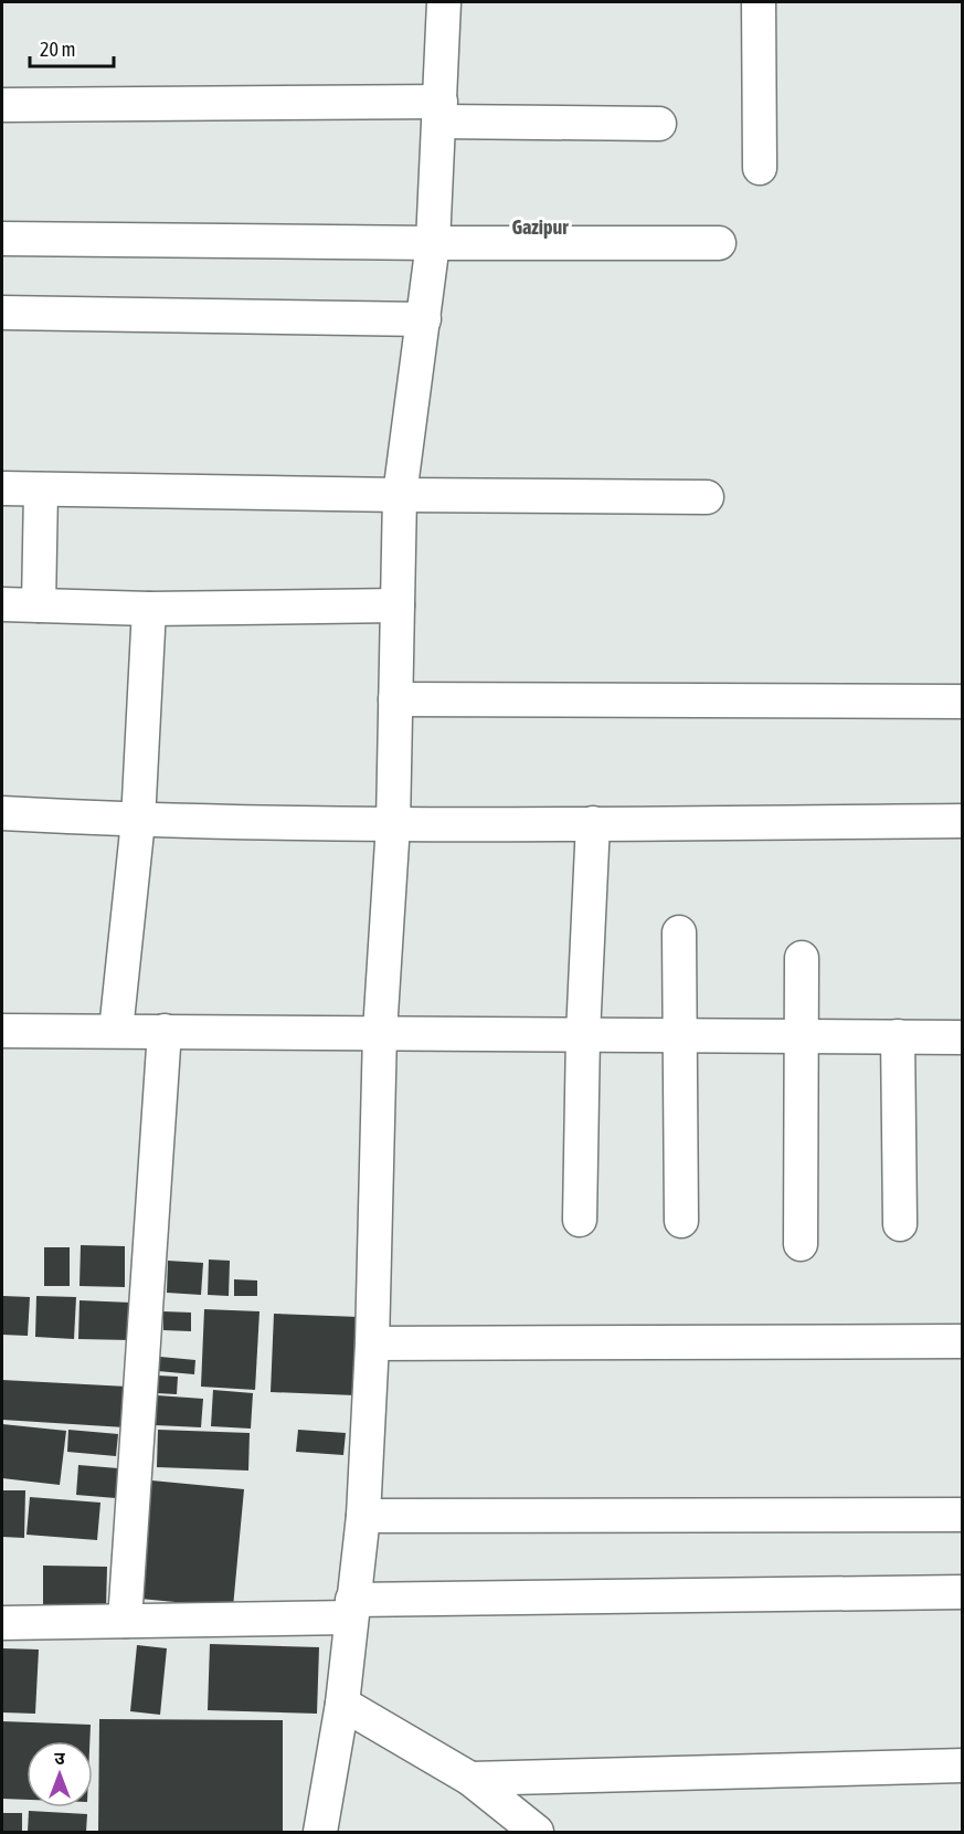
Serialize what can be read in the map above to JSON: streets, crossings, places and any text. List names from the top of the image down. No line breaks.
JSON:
{"districts":["Gazipur"],"scale_bar":"20 m","north":"top"}
